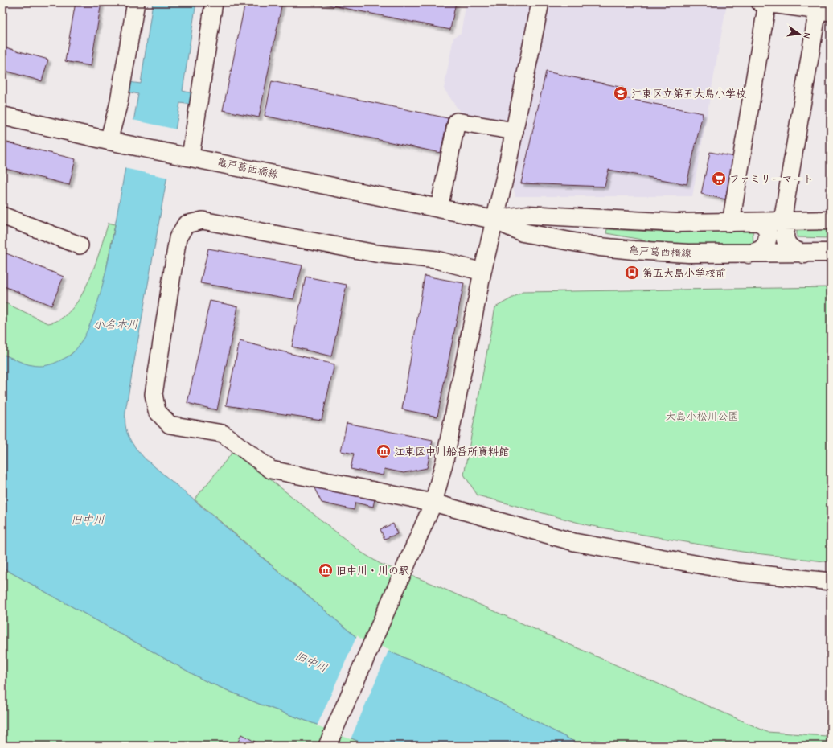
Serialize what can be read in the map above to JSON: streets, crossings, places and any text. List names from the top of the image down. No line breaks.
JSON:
{"streets":{"main road":["亀戸葛西橋線"]},"water":["小名木川","旧中川"],"parks":["大島小松川公園"],"places":{"school or university":["江東区立第五大島小学校"],"supermarket":["ファミリーマート"],"bus stop":["第五大島小学校前"],"museum":["江東区中川船番所資料館","旧中川・川の駅"]},"north":"right"}
